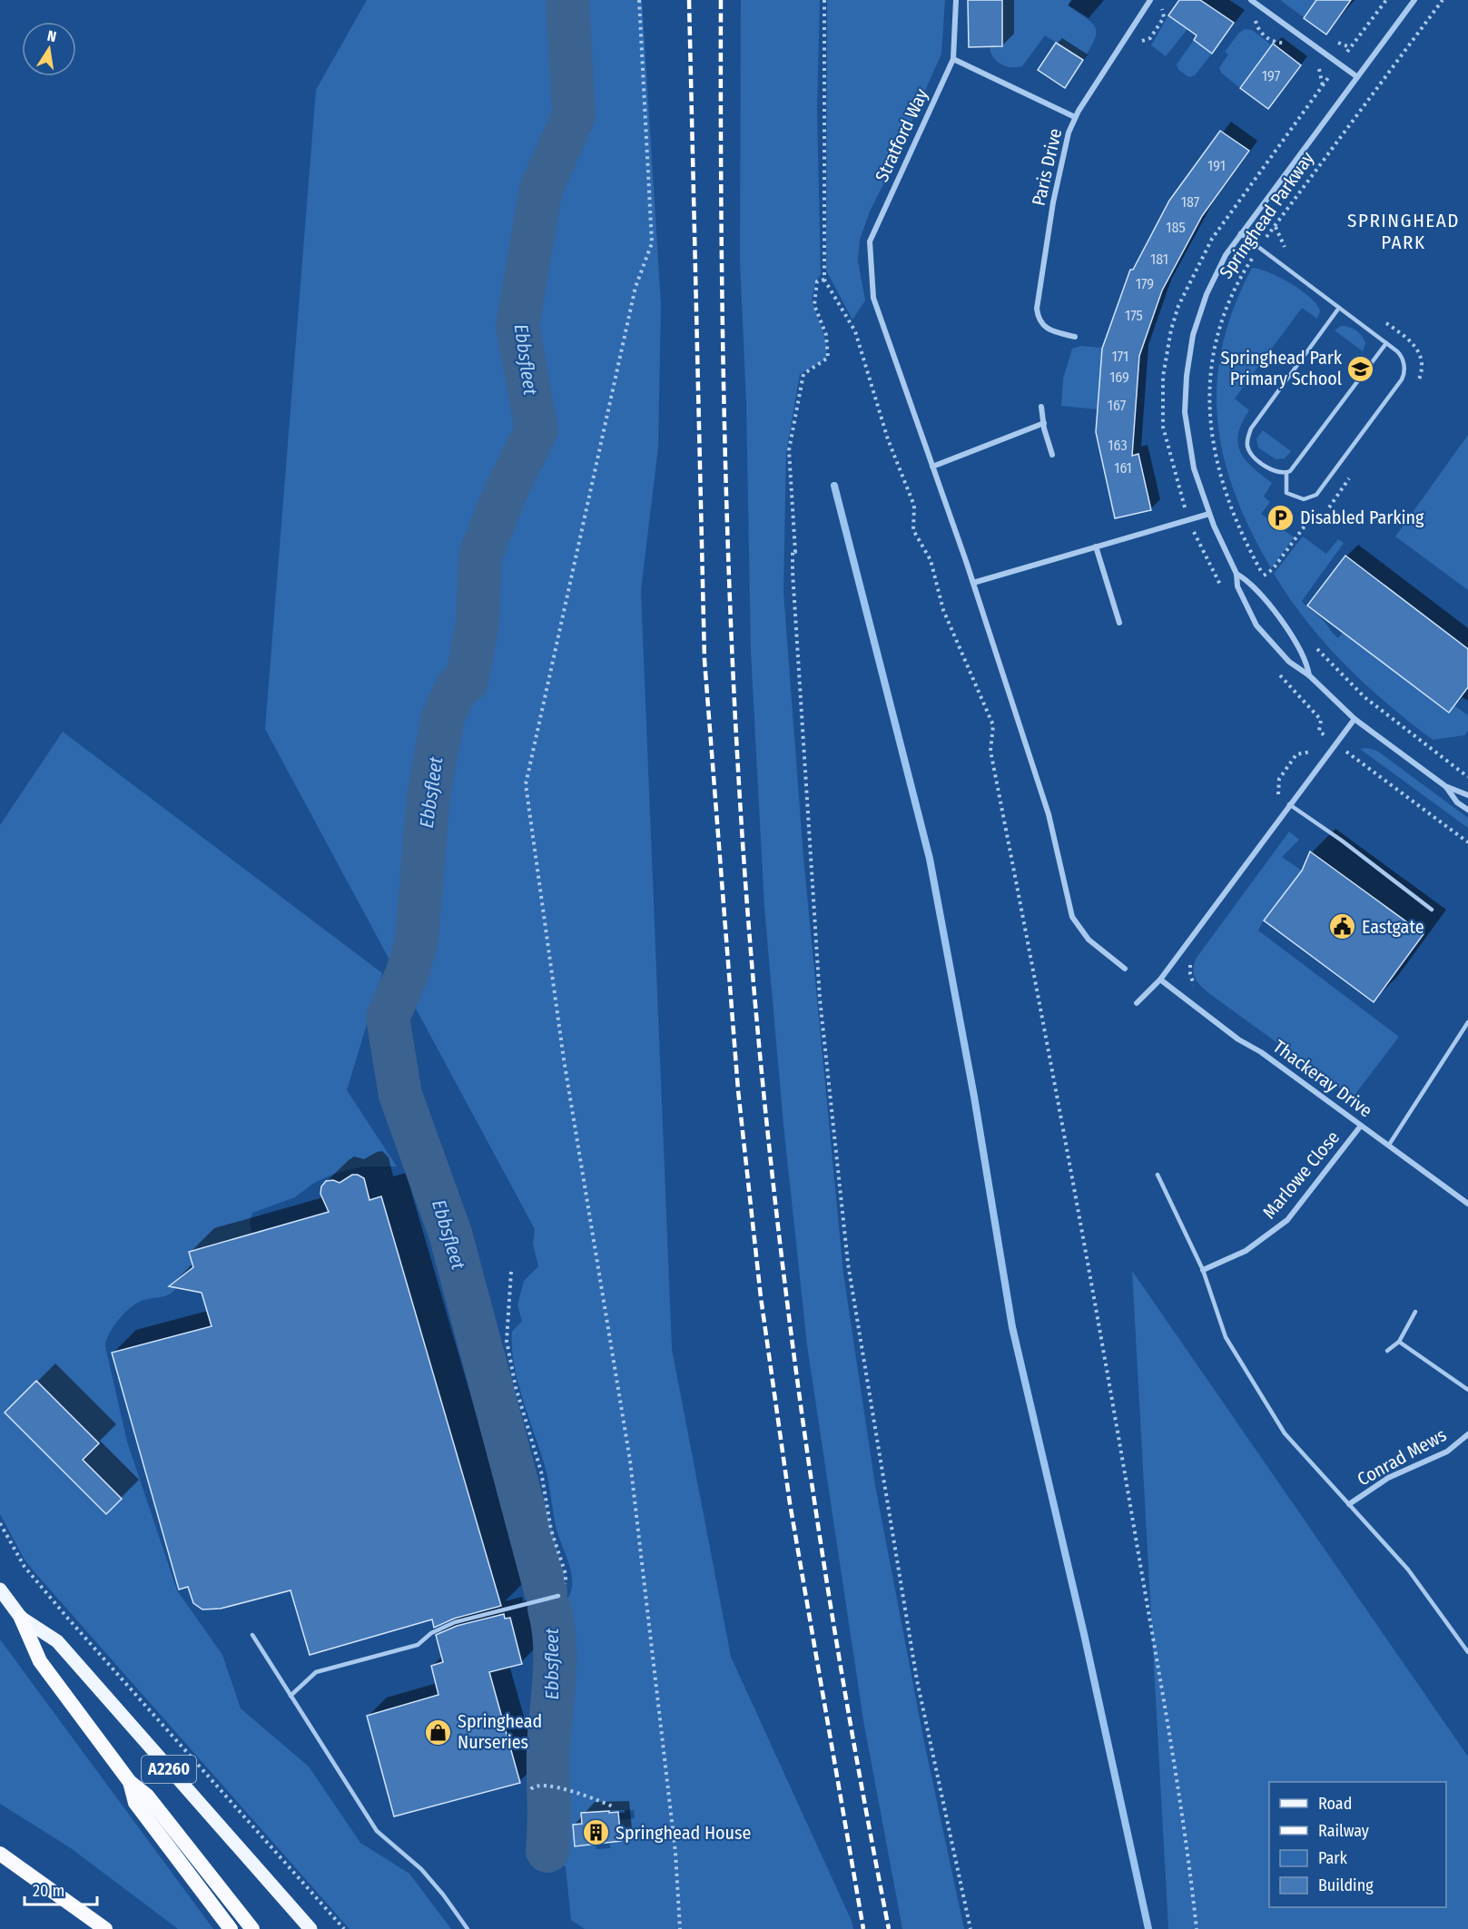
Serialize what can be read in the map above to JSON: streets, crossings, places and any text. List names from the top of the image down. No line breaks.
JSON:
{"streets":{"main road":["A2260"],"street":["Stratford Way","Paris Drive","Springhead Parkway","Thackeray Drive","Marlowe Close","Conrad Mews"]},"crossings":[["Thackeray Drive","Marlowe Close"]],"districts":["SPRINGHEAD PARK"],"water":["Ebbsfleet"],"places":{"school or university":["Springhead Park Primary School"],"parking":["Disabled Parking"],"public building":["Eastgate"],"shop":["Springhead Nurseries"],"building":["Springhead House"]},"house_numbers":["197","191","187","185","181","179","175","171","169","167","163","161"],"legend":["Road","Railway","Park","Building"],"scale_bar":"20 m","north":"top"}
